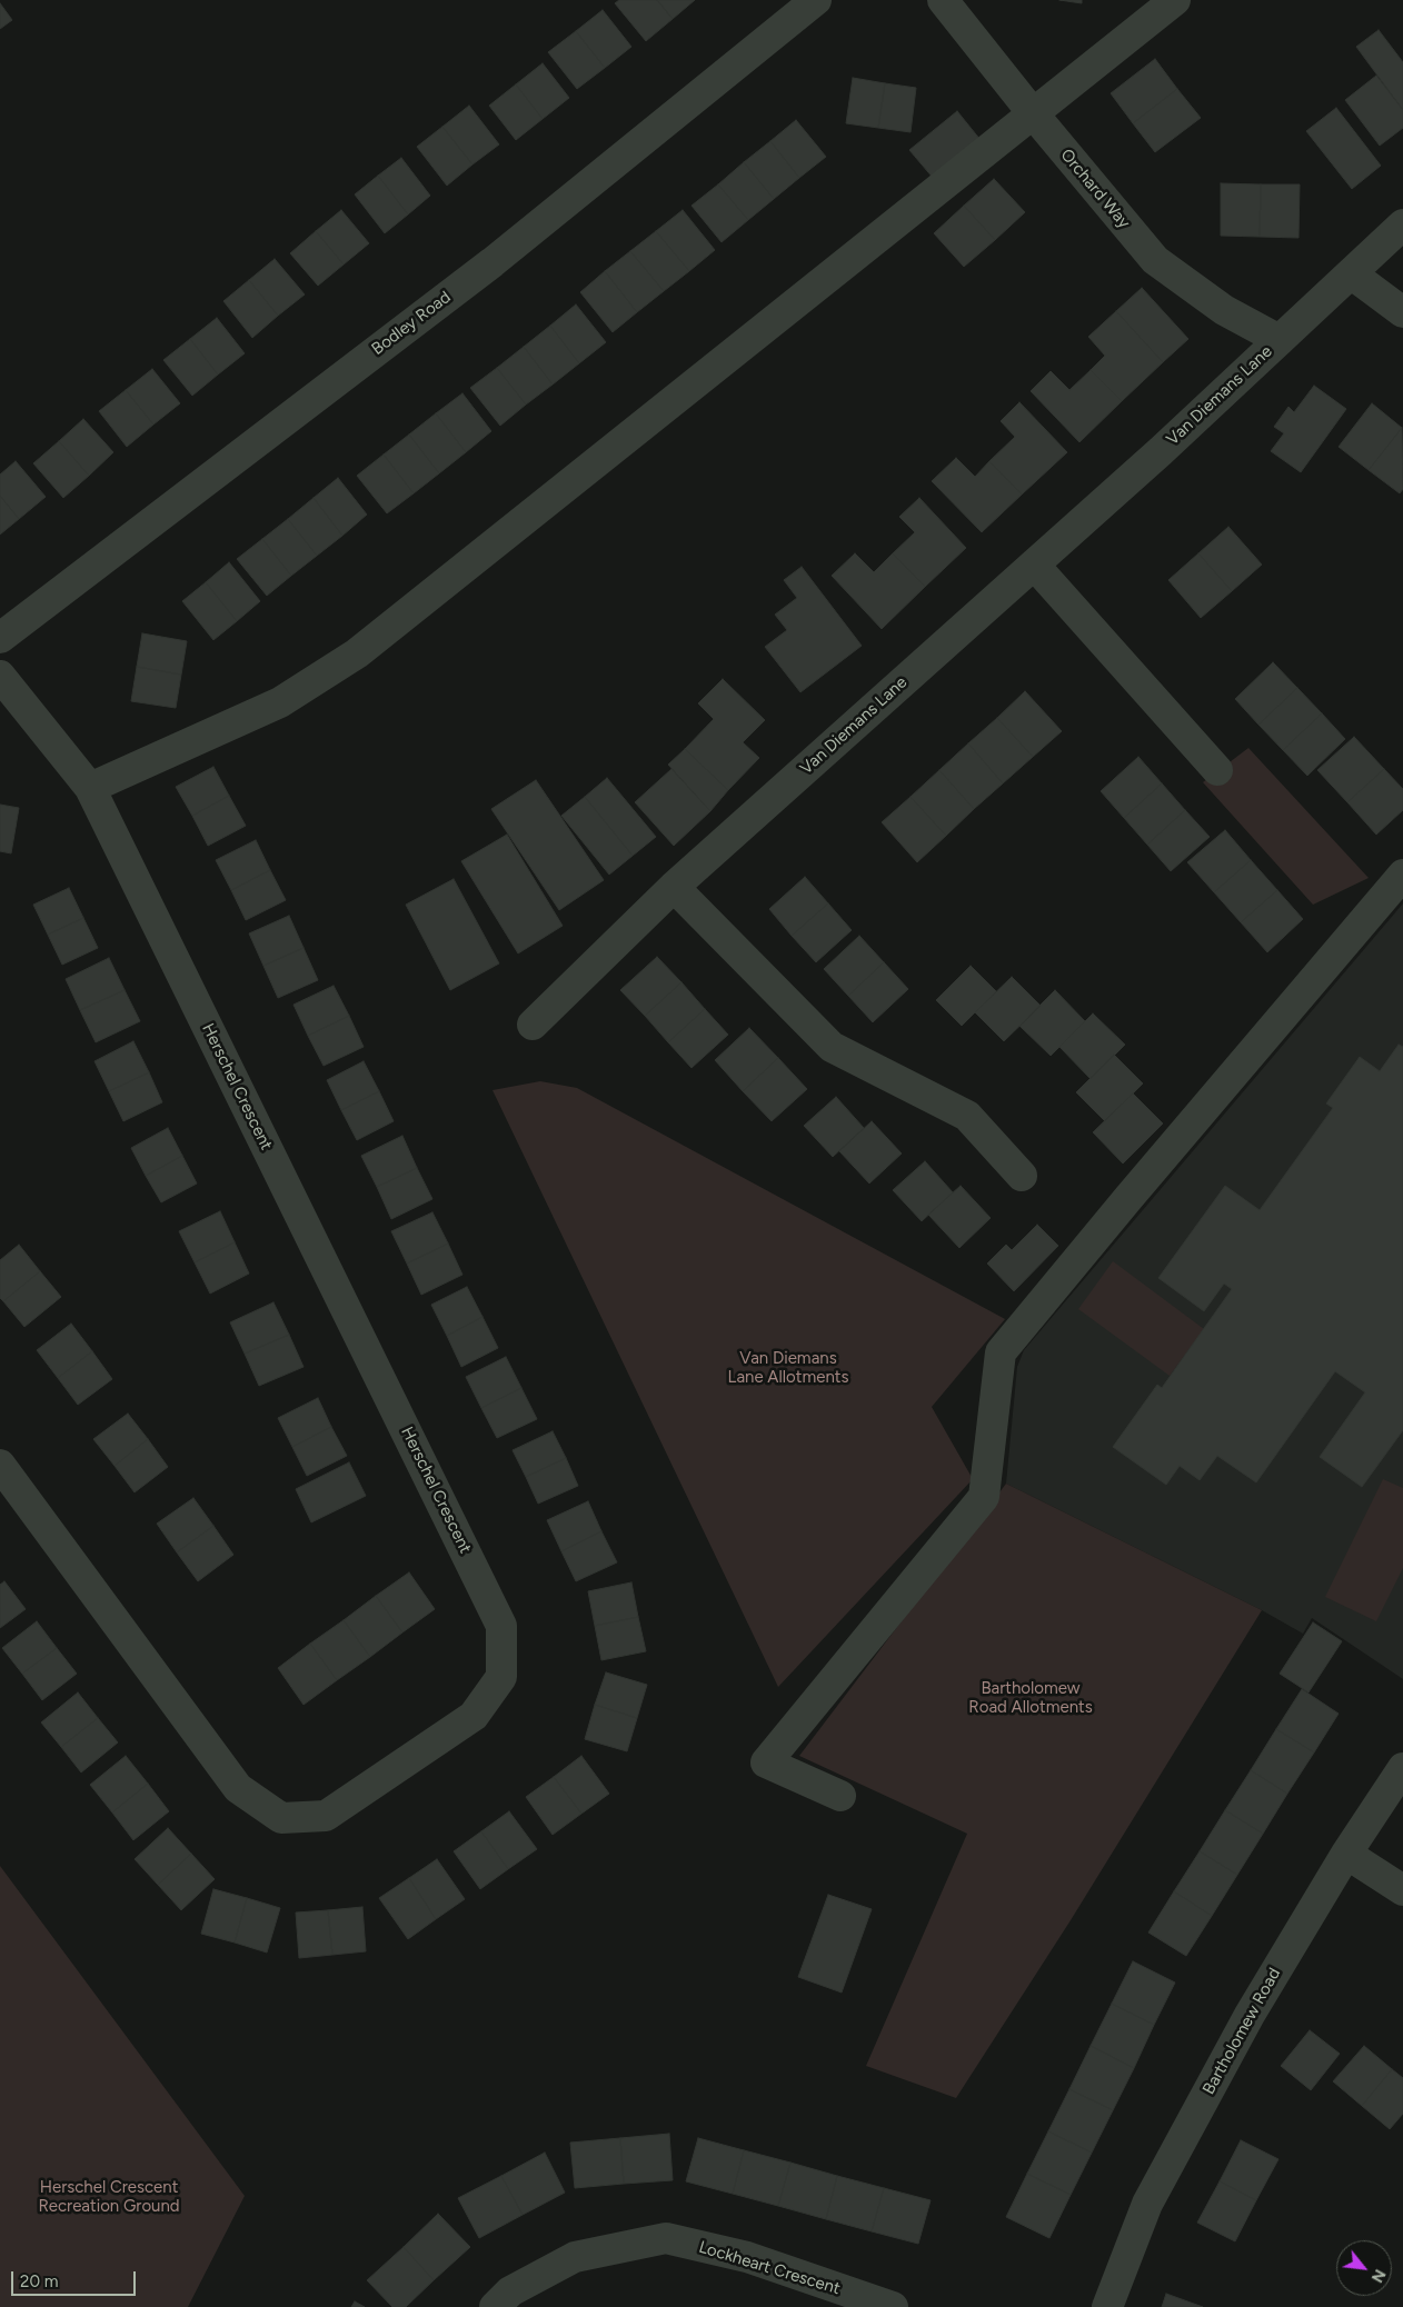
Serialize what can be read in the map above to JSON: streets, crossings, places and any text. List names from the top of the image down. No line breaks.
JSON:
{"streets":{"street":["Orchard Way","Bodley Road","Van Diemans Lane","Herschel Crescent","Bartholomew Road","Lockheart Crescent"]},"crossings":[["Orchard Way","Van Diemans Lane"]],"parks":["Van Diemans Lane Allotments","Bartholomew Road Allotments","Herschel Crescent Recreation Ground"],"scale_bar":"20 m","north":"bottom right"}
